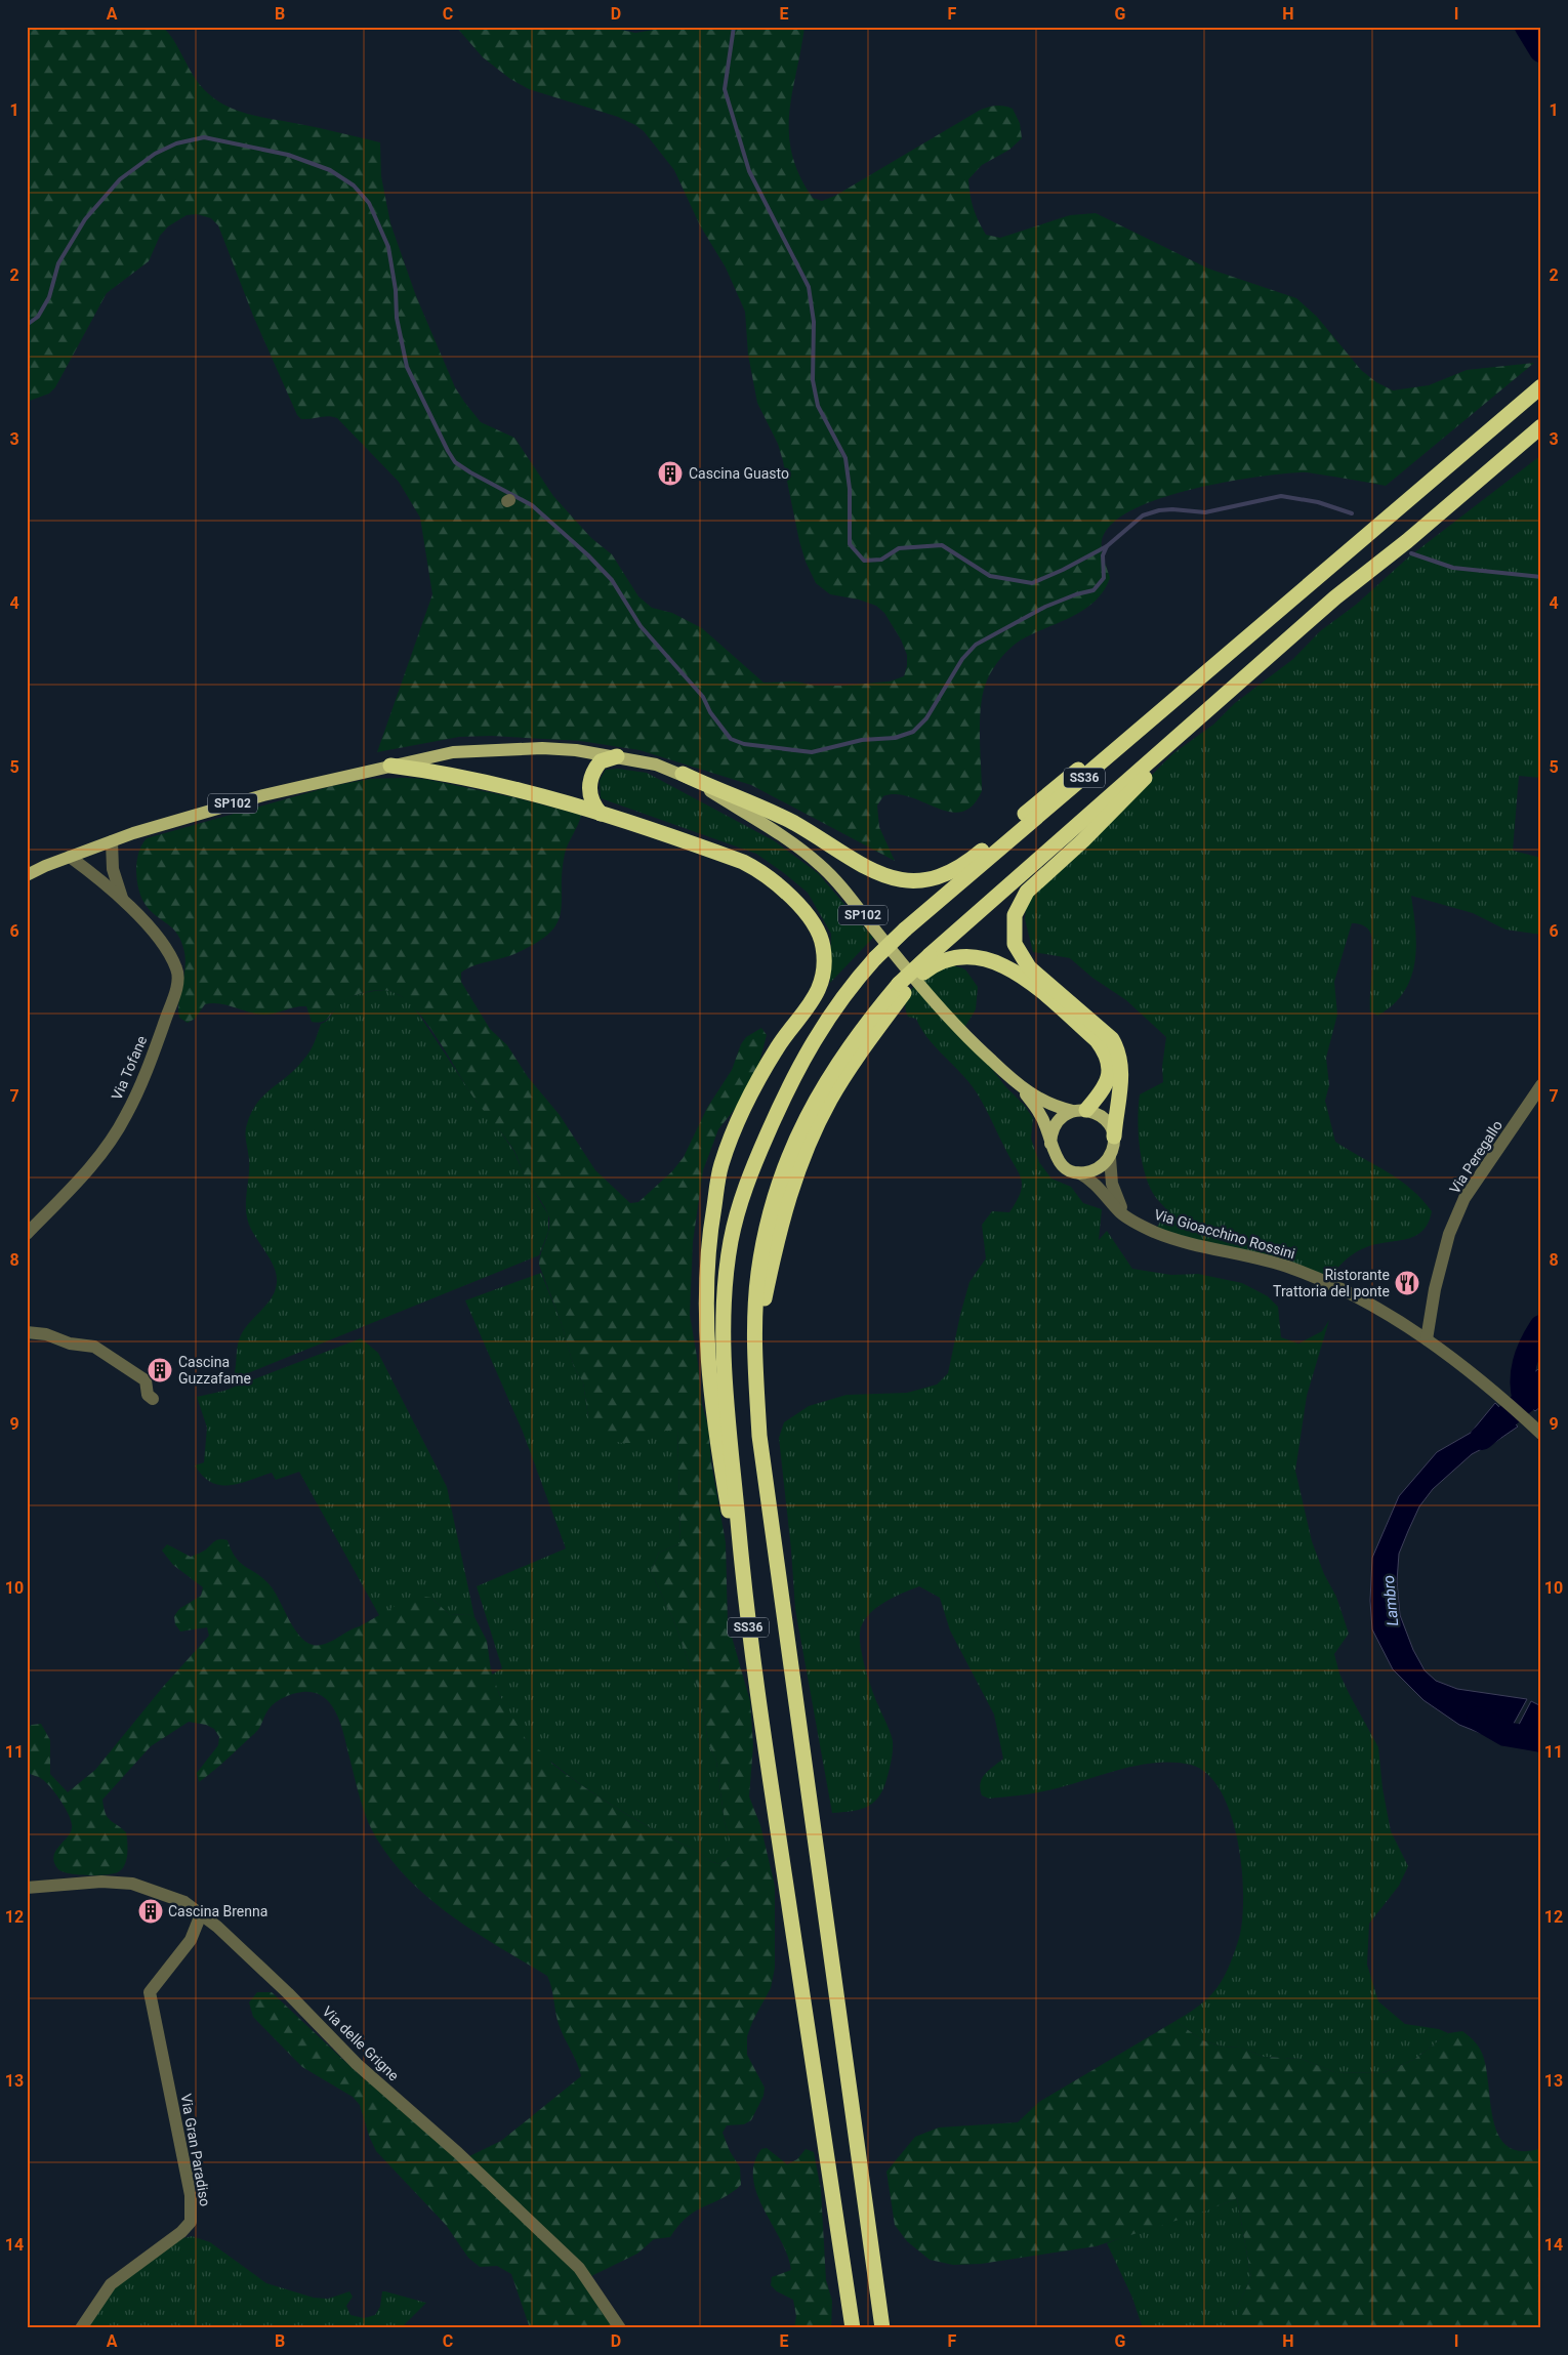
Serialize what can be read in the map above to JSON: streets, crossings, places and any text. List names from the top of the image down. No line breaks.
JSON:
{"streets":{"highway":["SS36"],"main road":["SP102"],"street":["Via Tofane","Via Peregallo","Via Gioacchino Rossini","Via delle Grigne","Via Gran Paradiso"]},"crossings":[["SP102","Via Tofane"],["SP102","Via Gioacchino Rossini"],["Via Peregallo","Via Gioacchino Rossini"],["Via delle Grigne","Via Gran Paradiso"]],"water":["Lambro"],"places":{"building":["Cascina Guasto","Cascina Guzzafame","Cascina Brenna"],"restaurant":["Ristorante Trattoria del ponte"]},"grid":{"columns":["A","B","C","D","E","F","G","H","I"],"rows":["1","2","3","4","5","6","7","8","9","10","11","12","13","14"]}}
